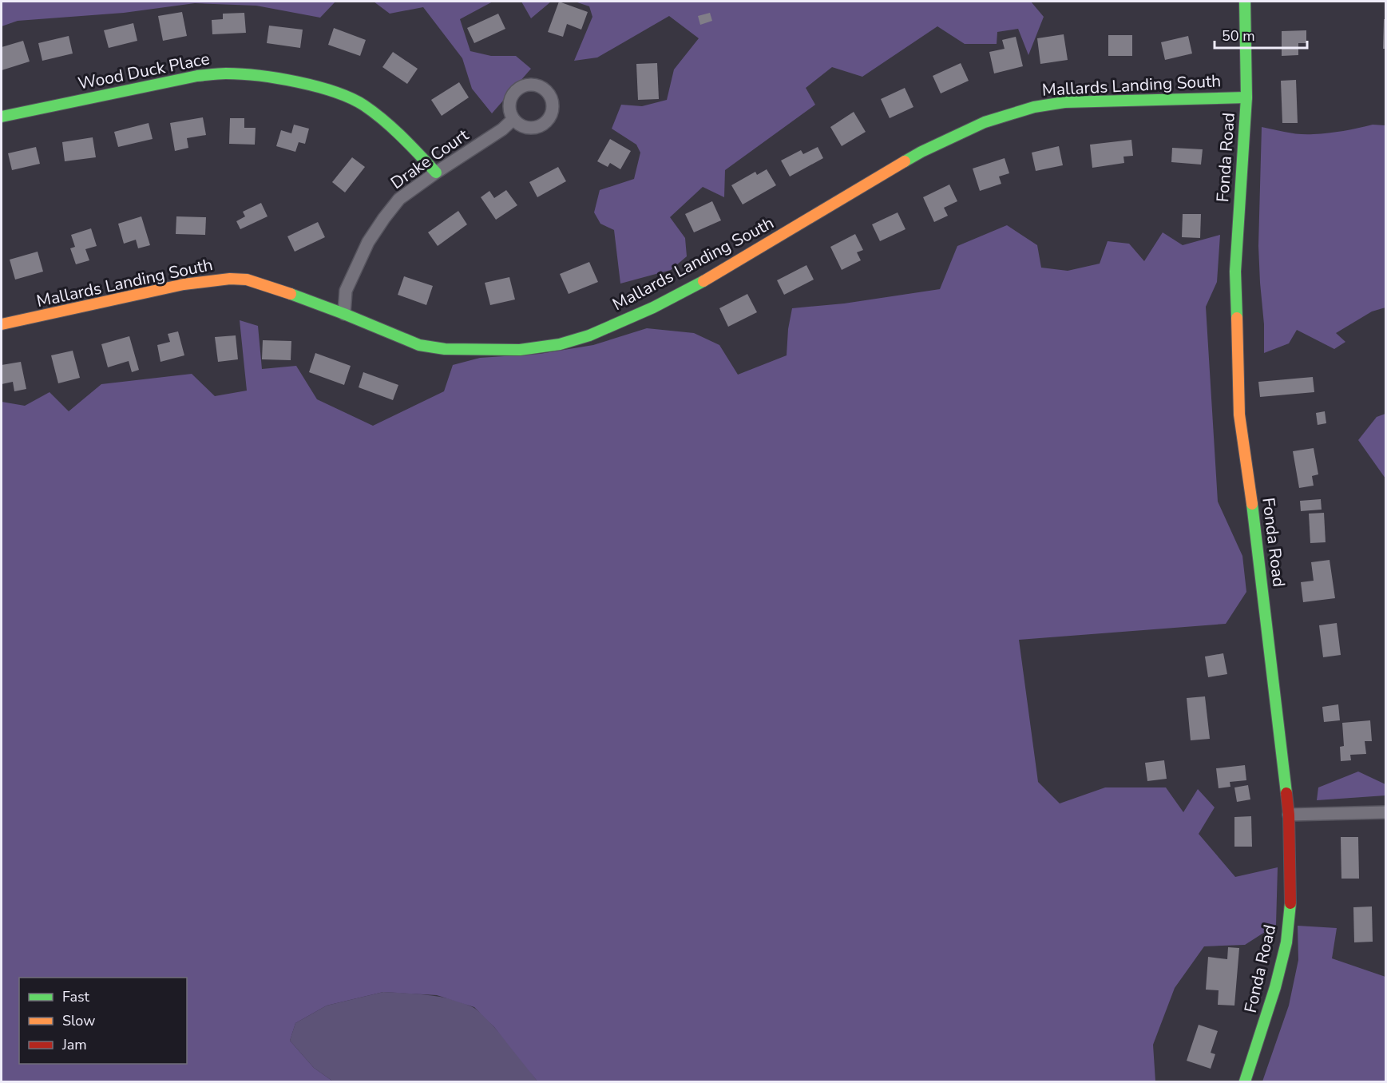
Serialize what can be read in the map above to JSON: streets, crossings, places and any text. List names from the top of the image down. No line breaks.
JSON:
{"streets":{"street":["Wood Duck Place","Mallards Landing South","Fonda Road","Drake Court"]},"crossings":[["Wood Duck Place","Drake Court"],["Mallards Landing South","Fonda Road"],["Mallards Landing South","Drake Court"]],"legend":["Fast","Slow","Jam"],"scale_bar":"50 m"}
